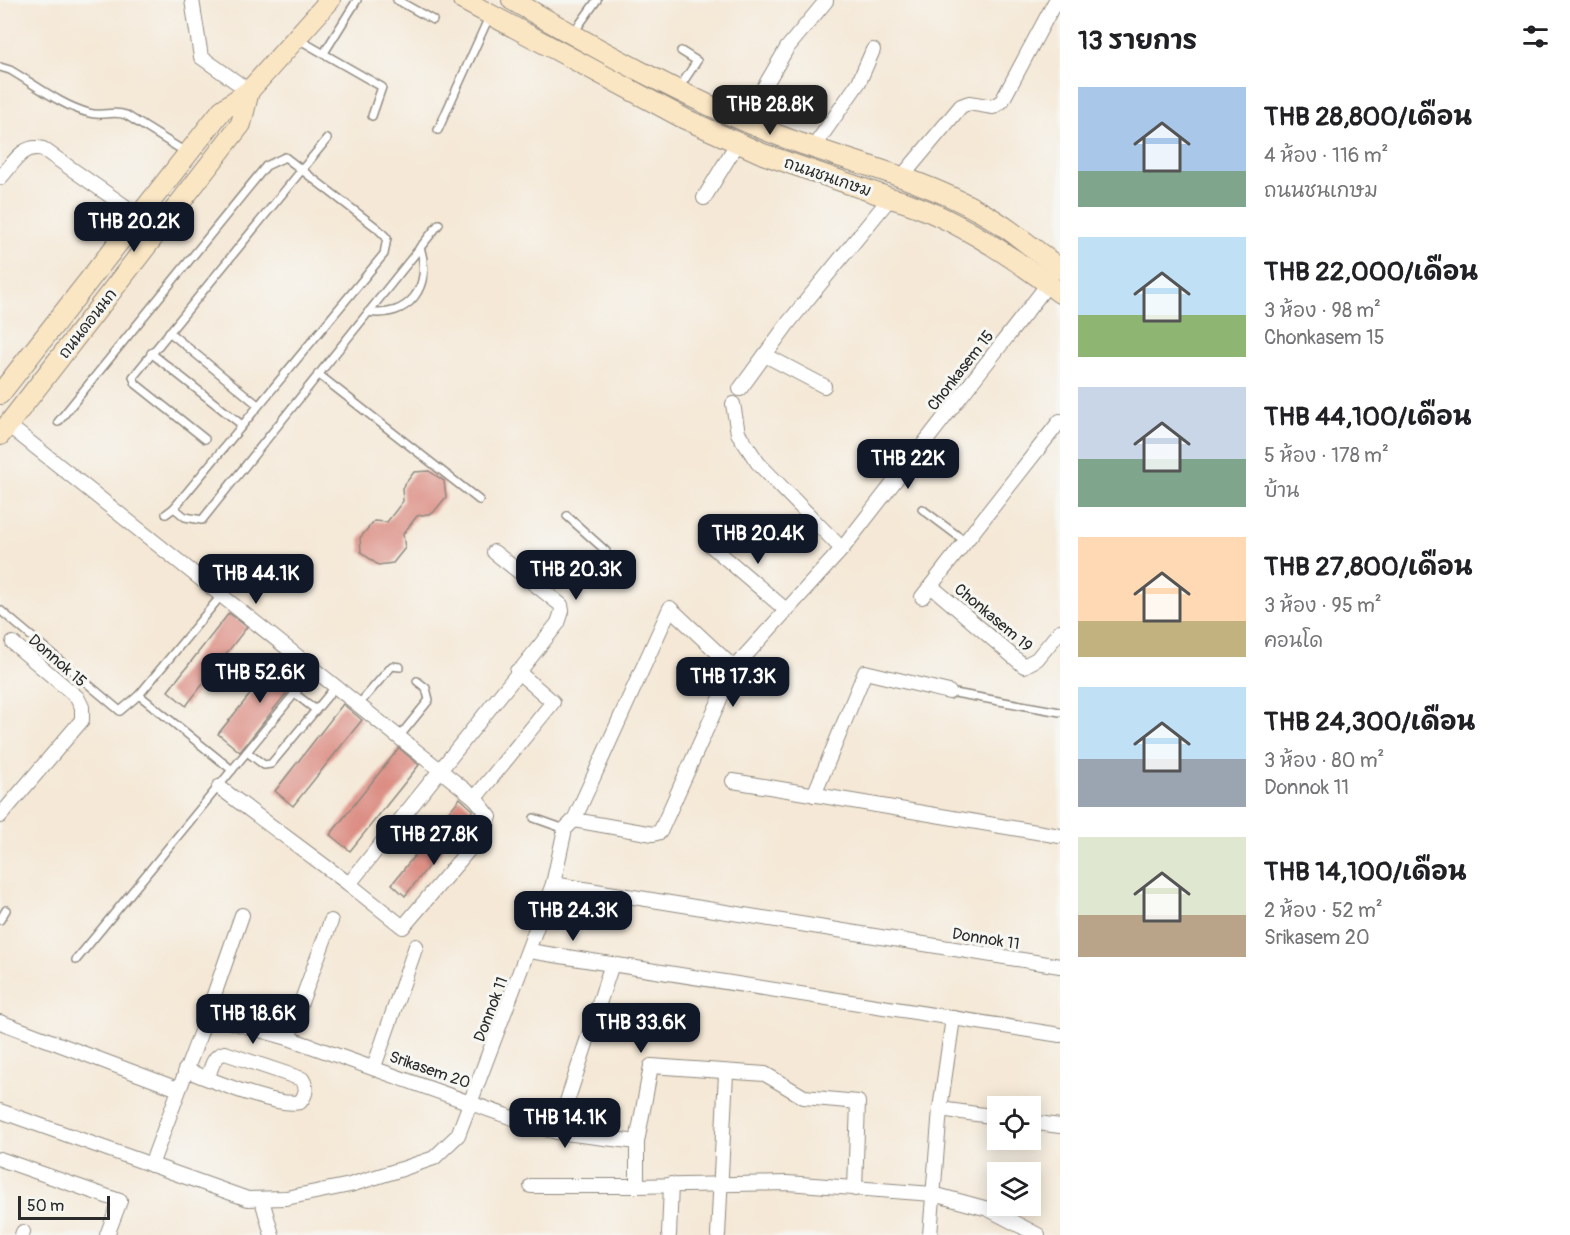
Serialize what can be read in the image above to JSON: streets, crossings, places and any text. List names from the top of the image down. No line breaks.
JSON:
{"streets":{"main road":["ถนนชนเกษม","ถนนดอนนก"],"street":["Chonkasem 15","Chonkasem 19","Donnok 15","Donnok 11","Srikasem 20"]},"crossings":[["ถนนชนเกษม","Chonkasem 15"],["Donnok 11","Srikasem 20"]],"scale_bar":"50 m","page":{"heading":"13 รายการ","list":[{"name":"THB 28,800/เดือน","note":"4 ห้อง · 116 m² · ถนนชนเกษม"},{"name":"THB 22,000/เดือน","note":"3 ห้อง · 98 m² · Chonkasem 15"},{"name":"THB 44,100/เดือน","note":"5 ห้อง · 178 m² · บ้าน"},{"name":"THB 27,800/เดือน","note":"3 ห้อง · 95 m² · คอนโด"},{"name":"THB 24,300/เดือน","note":"3 ห้อง · 80 m² · Donnok 11"},{"name":"THB 14,100/เดือน","note":"2 ห้อง · 52 m² · Srikasem 20"}],"price":["THB 28.8K","THB 20.2K","THB 22K","THB 20.4K","THB 20.3K","THB 44.1K","THB 52.6K","THB 17.3K","THB 27.8K","THB 24.3K","THB 18.6K","THB 33.6K","THB 14.1K"],"scale":"50 m"}}
